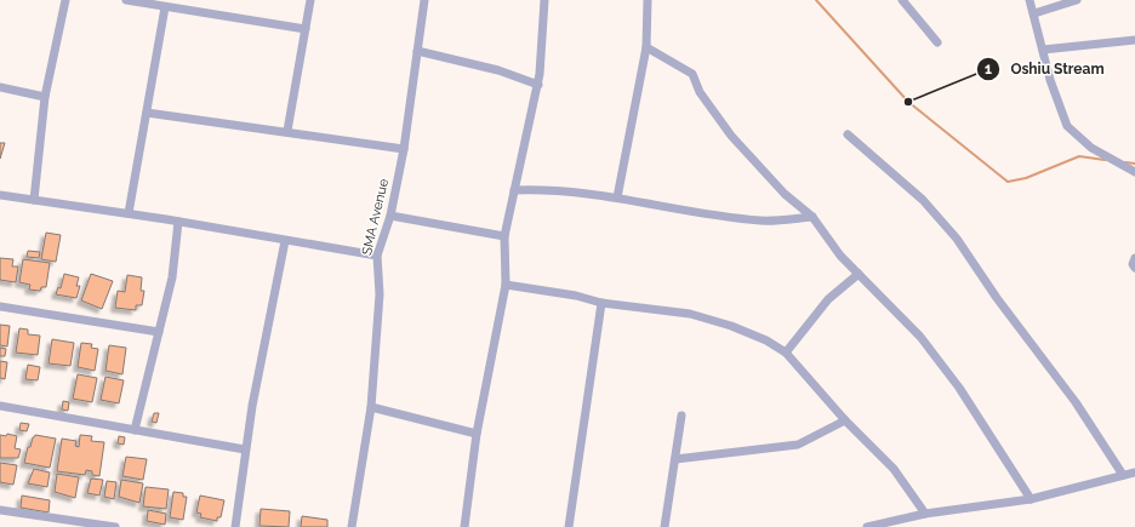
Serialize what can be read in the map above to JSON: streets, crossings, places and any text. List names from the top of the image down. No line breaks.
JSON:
{"streets":{"street":["SMA Avenue"]},"places":["Oshiu Stream"]}
